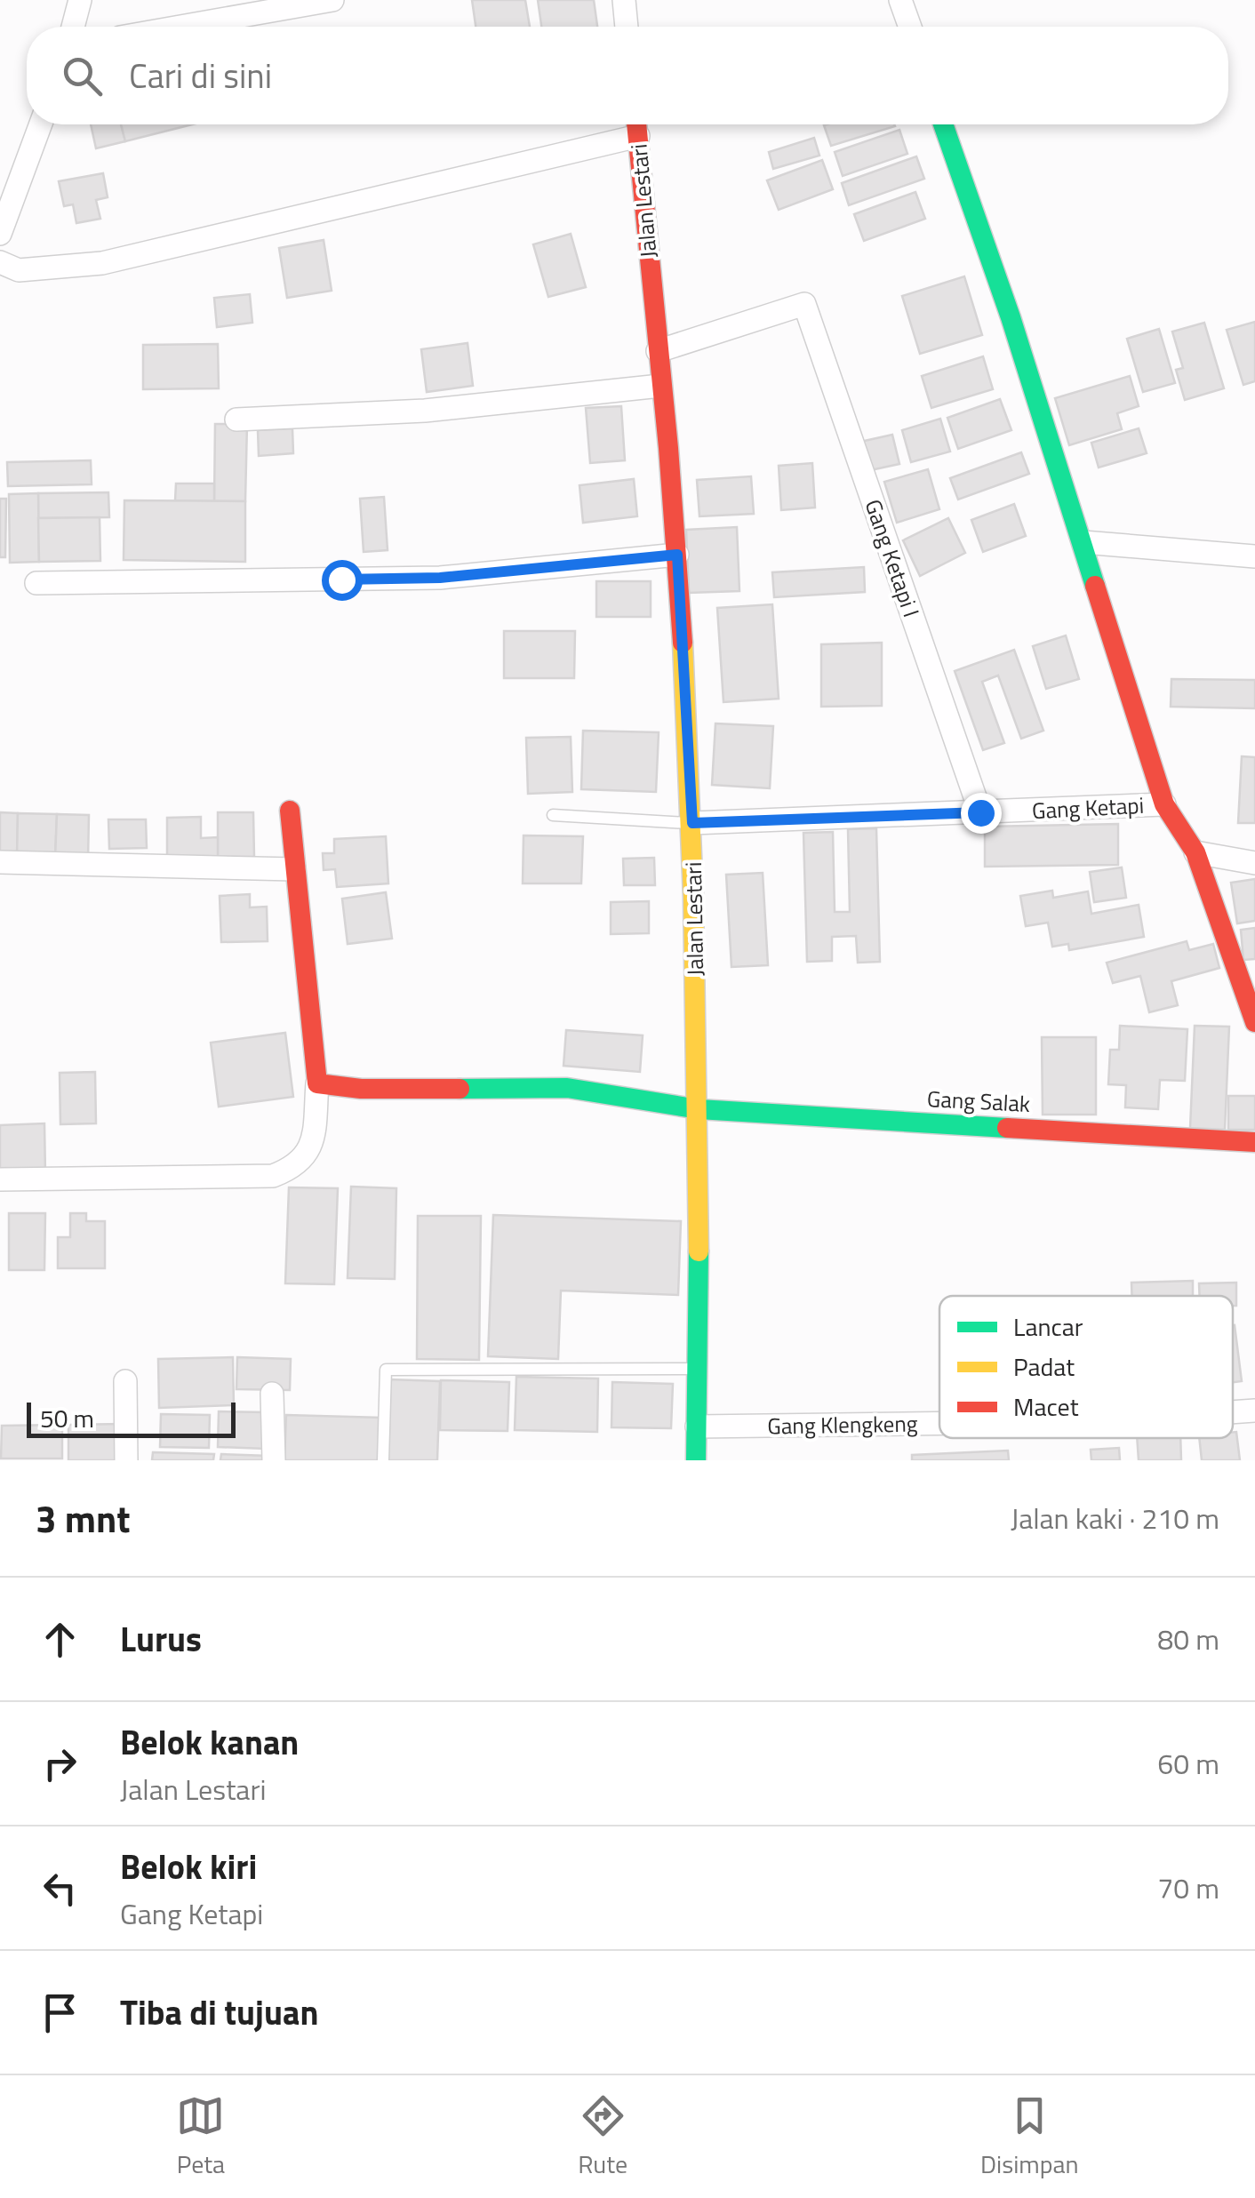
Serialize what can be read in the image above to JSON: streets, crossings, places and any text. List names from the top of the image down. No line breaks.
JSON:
{"streets":{"street":["Jalan Lestari","Gang Ketapi I","Gang Ketapi","Gang Salak","Gang Klengkeng"]},"crossings":[["Jalan Lestari","Gang Ketapi I"],["Jalan Lestari","Gang Ketapi"],["Jalan Lestari","Gang Salak"],["Jalan Lestari","Gang Klengkeng"],["Gang Ketapi I","Gang Ketapi"]],"legend":["Lancar","Padat","Macet"],"scale_bar":"50 m","page":{"search":"Cari di sini","scale":"50 m","heading":["3 mnt","Jalan kaki · 210 m"],"list":[["Lurus","80 m"],["Belok kanan","Jalan Lestari","60 m"],["Belok kiri","Gang Ketapi","70 m"],"Tiba di tujuan"],"nav":["Peta","Rute","Disimpan"]}}
